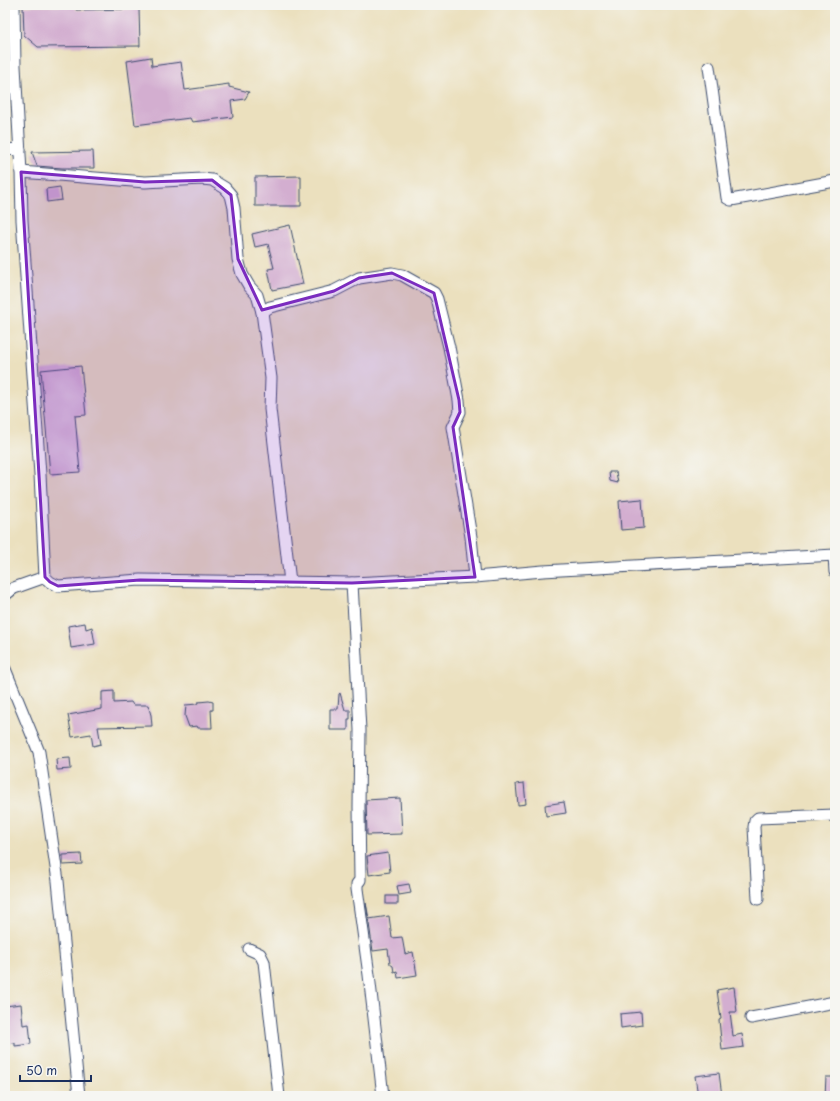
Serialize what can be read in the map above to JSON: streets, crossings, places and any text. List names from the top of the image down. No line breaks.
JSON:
{"scale_bar":"50 m"}
